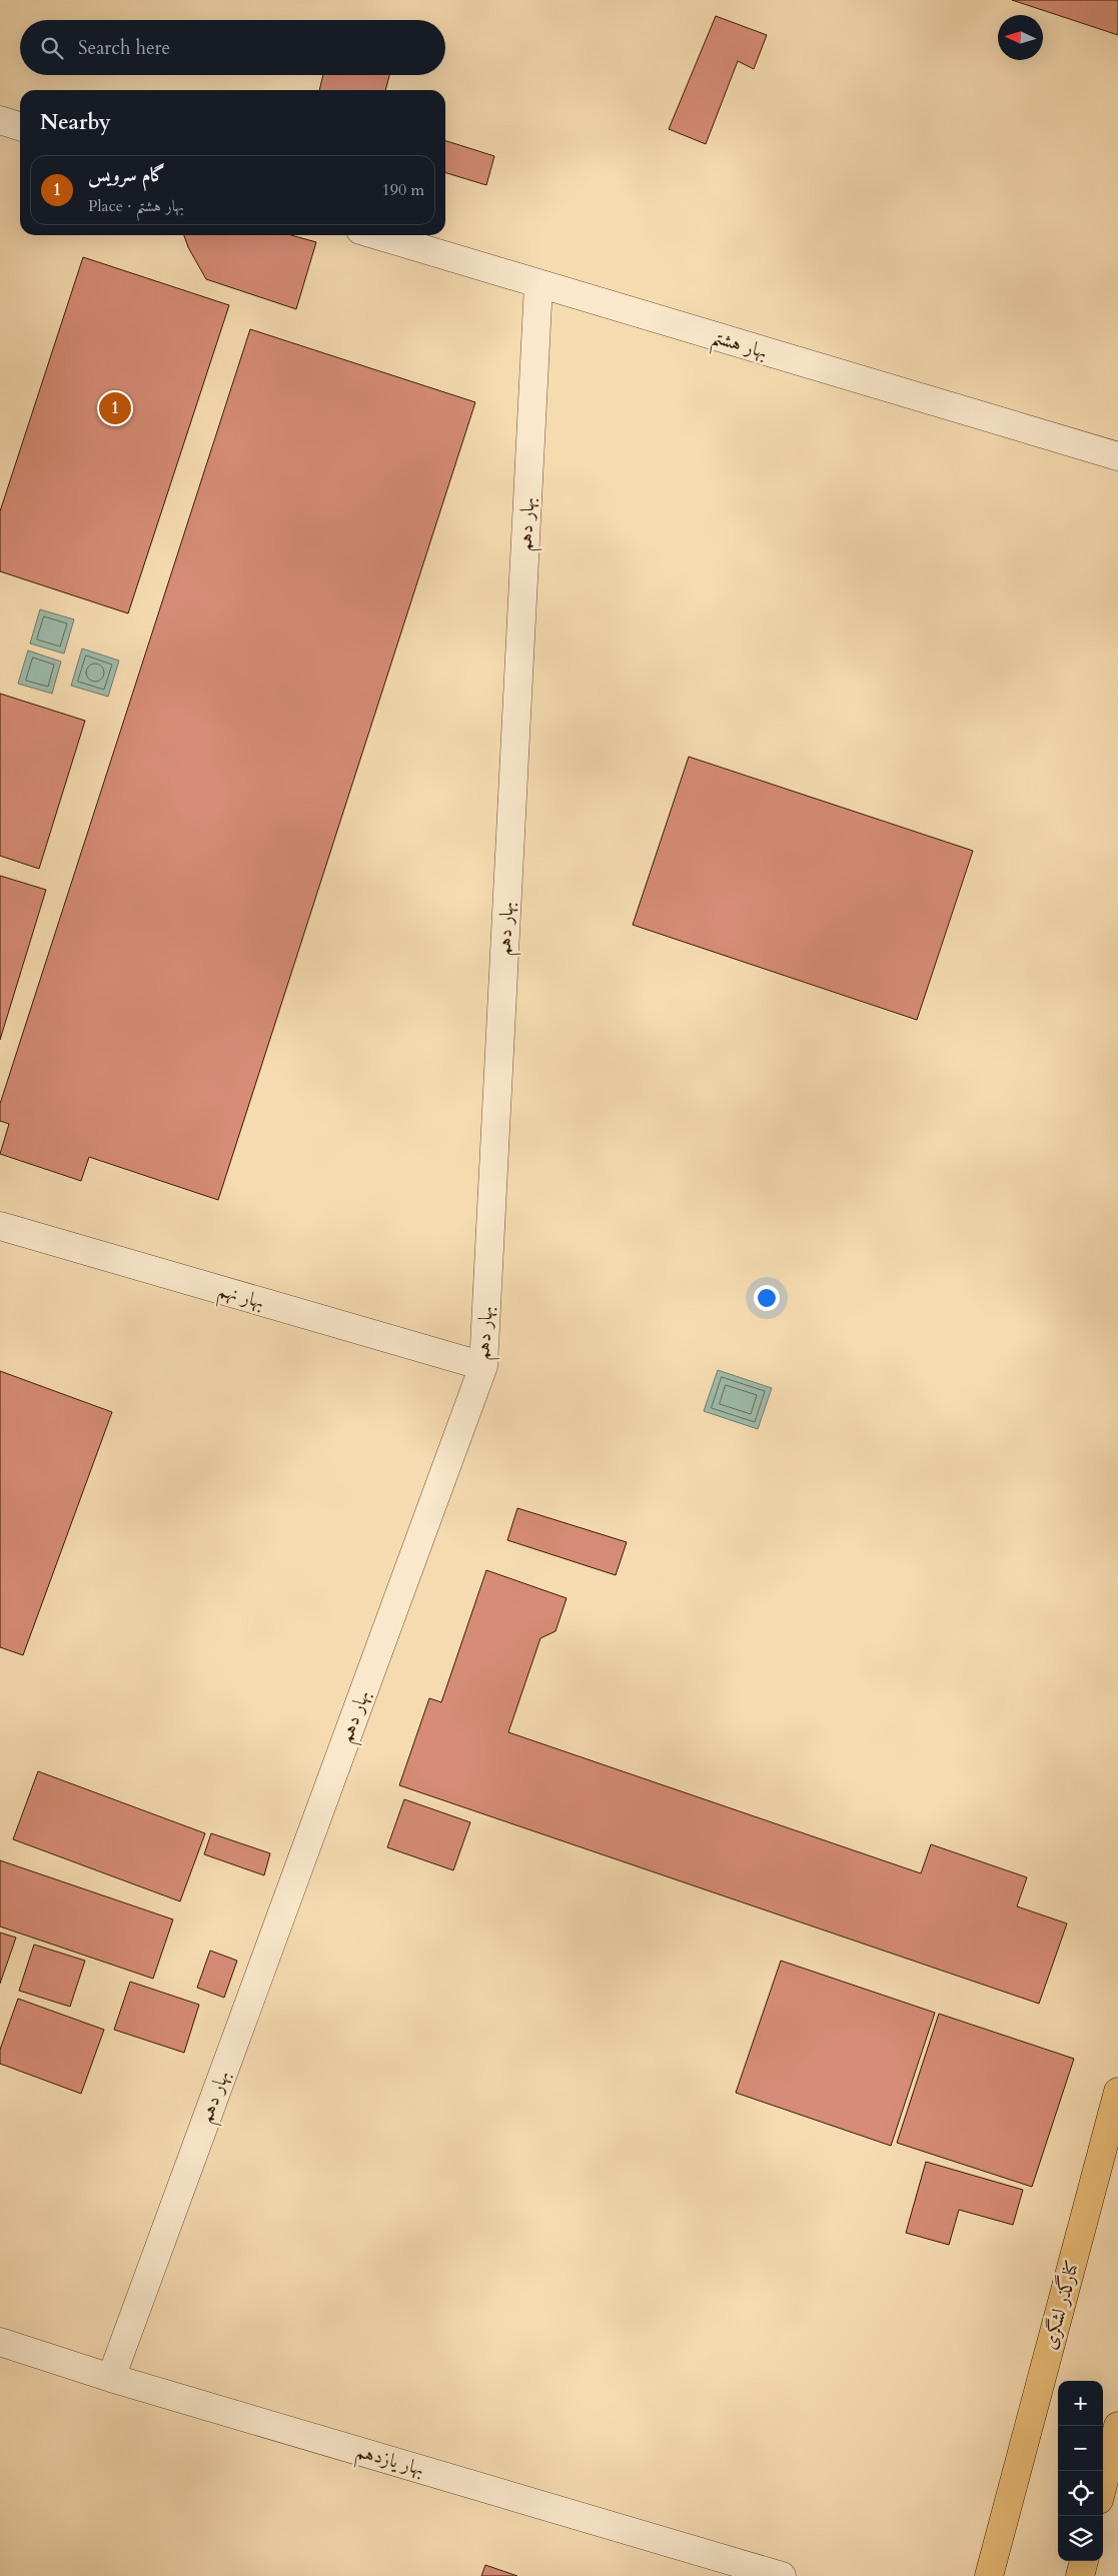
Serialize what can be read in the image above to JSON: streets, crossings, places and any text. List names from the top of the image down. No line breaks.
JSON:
{"streets":{"main road":["کنارگذر لشگری"],"street":["بهار هشتم","بهار دهم","بهار نهم","بهار یازدهم"]},"crossings":[["بهار هشتم","بهار دهم"],["بهار دهم","بهار نهم"],["بهار دهم","بهار یازدهم"]],"north":"left","page":{"search":"Search here","heading":"Nearby","list":[{"mark":"1","name":"گام سرویس","note":"Place · بهار هشتم","value":"190 m"}],"pins":"1","map_buttons":["+","−"]}}
